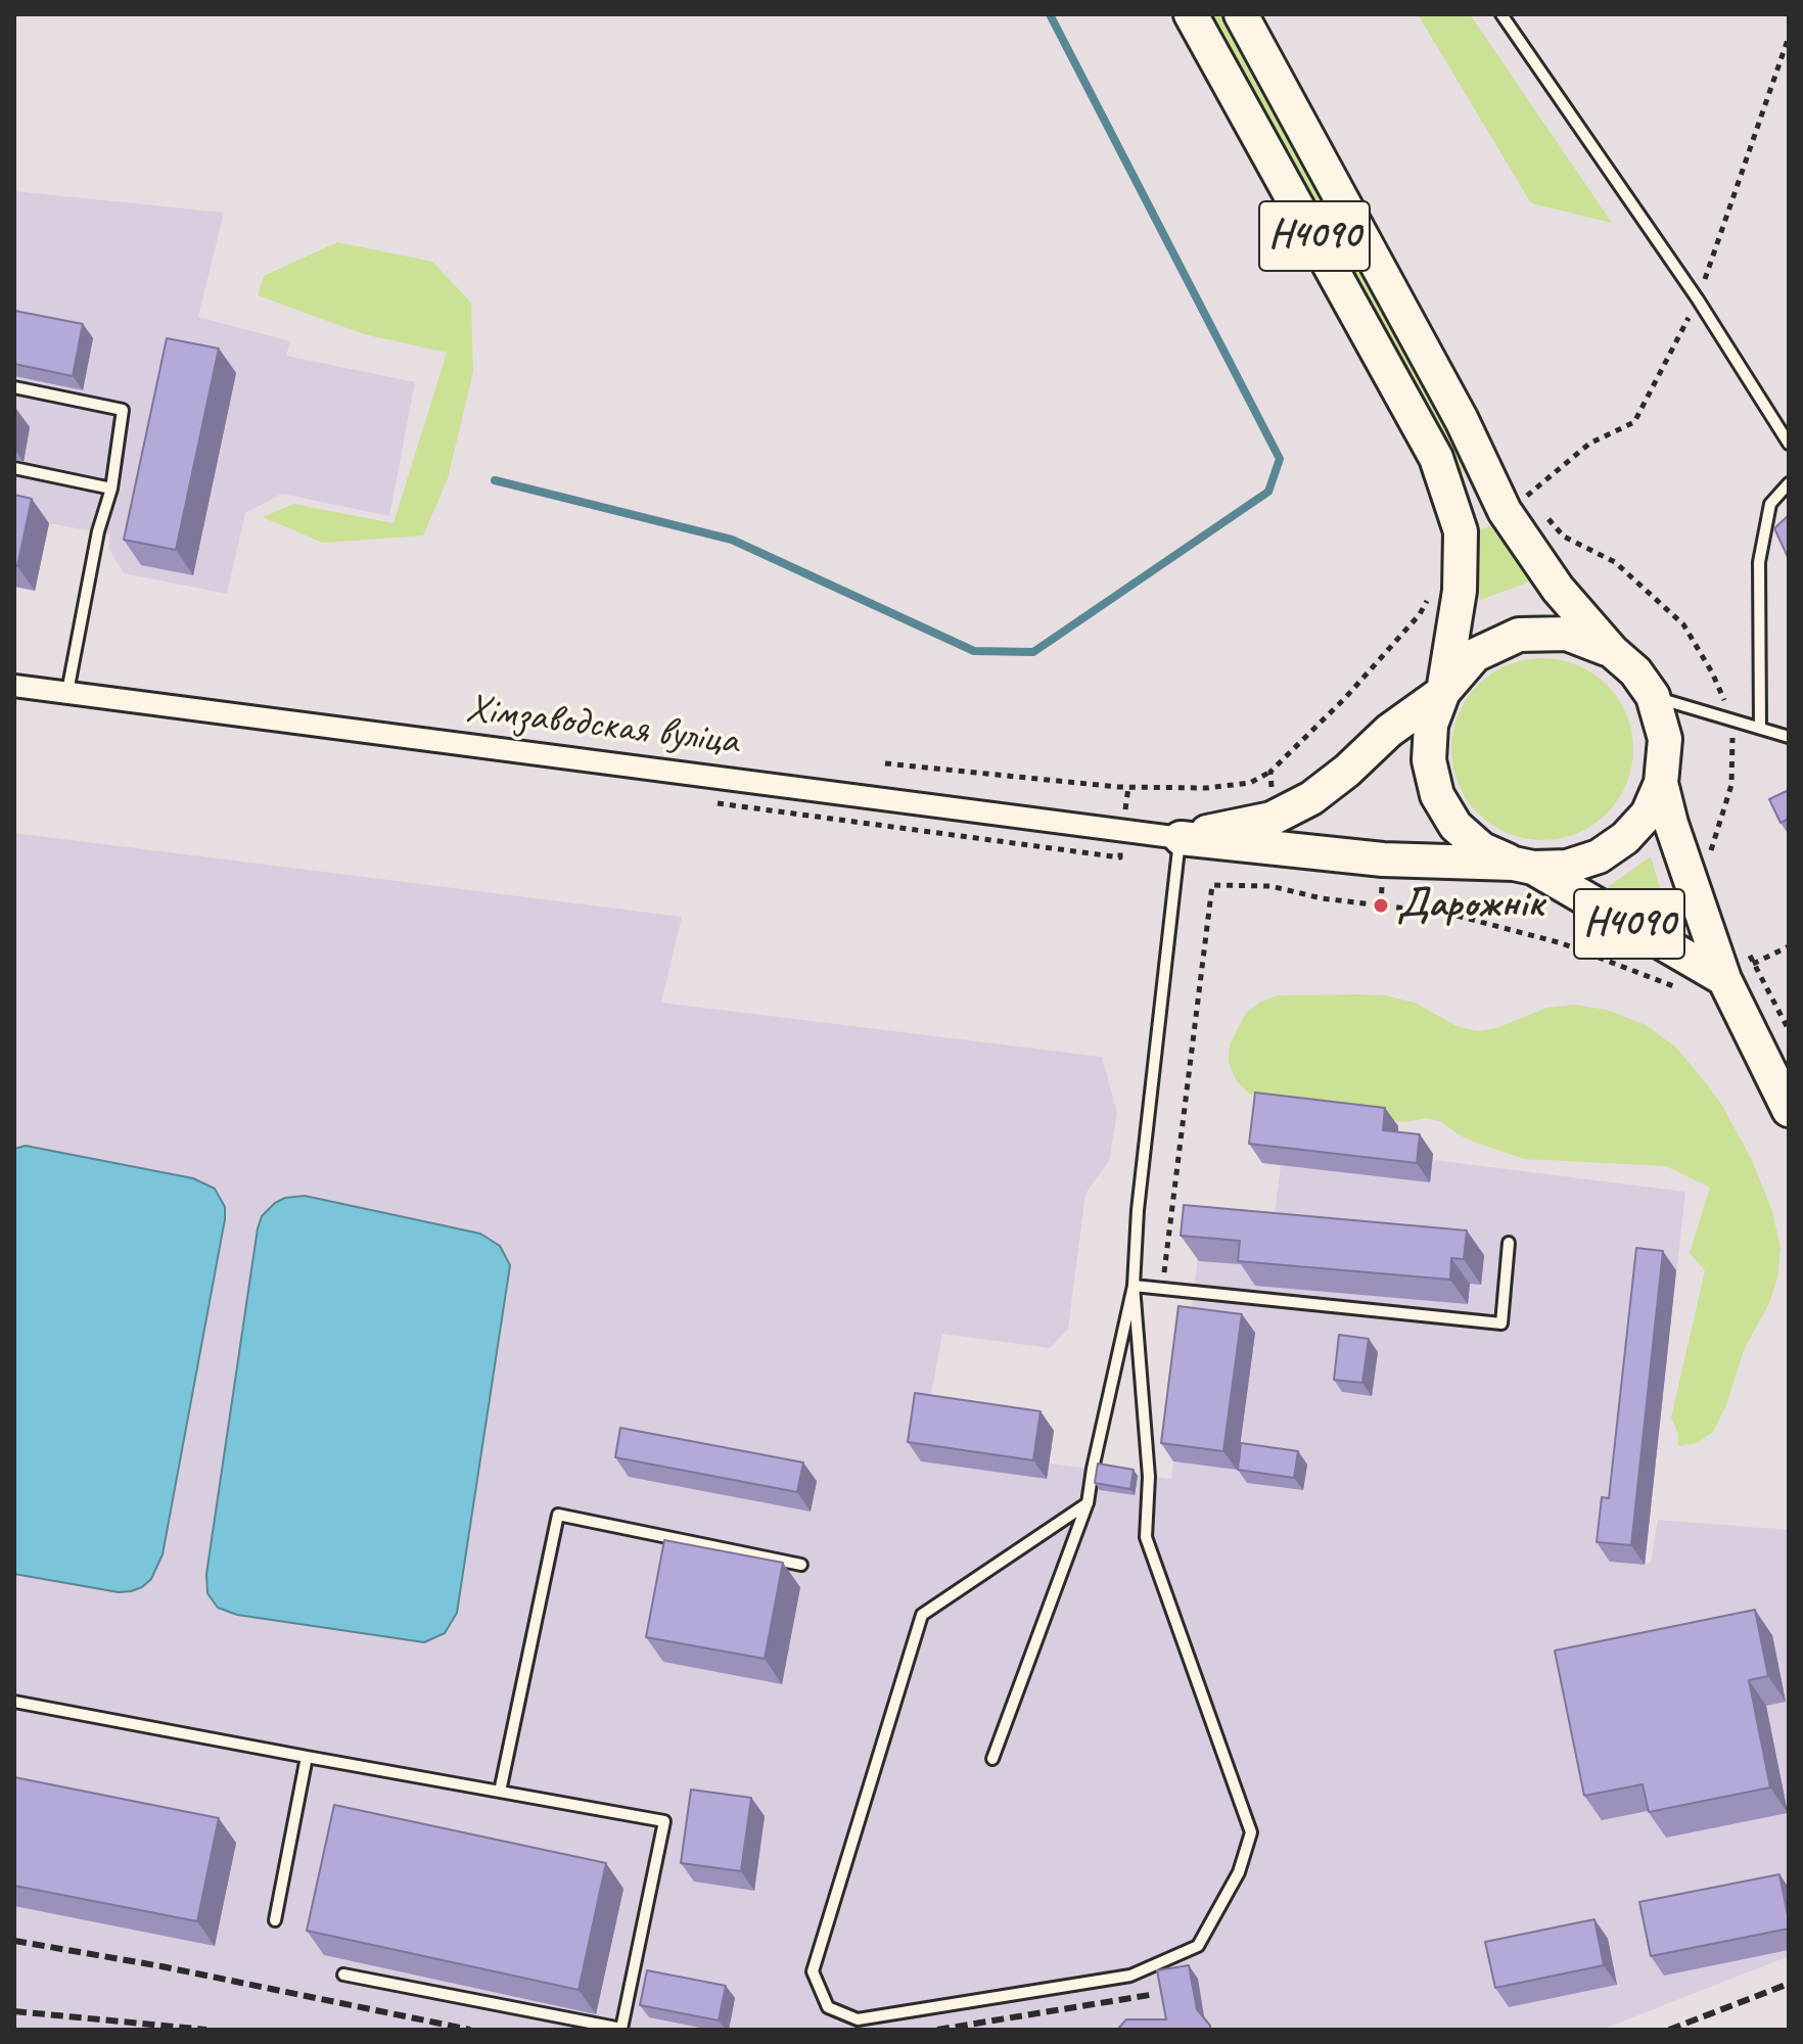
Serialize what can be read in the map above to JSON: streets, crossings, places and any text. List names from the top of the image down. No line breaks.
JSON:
{"streets":{"main road":["Н4090"],"street":["Хімзаводская вуліца"]},"places":["Дарожнік"]}
